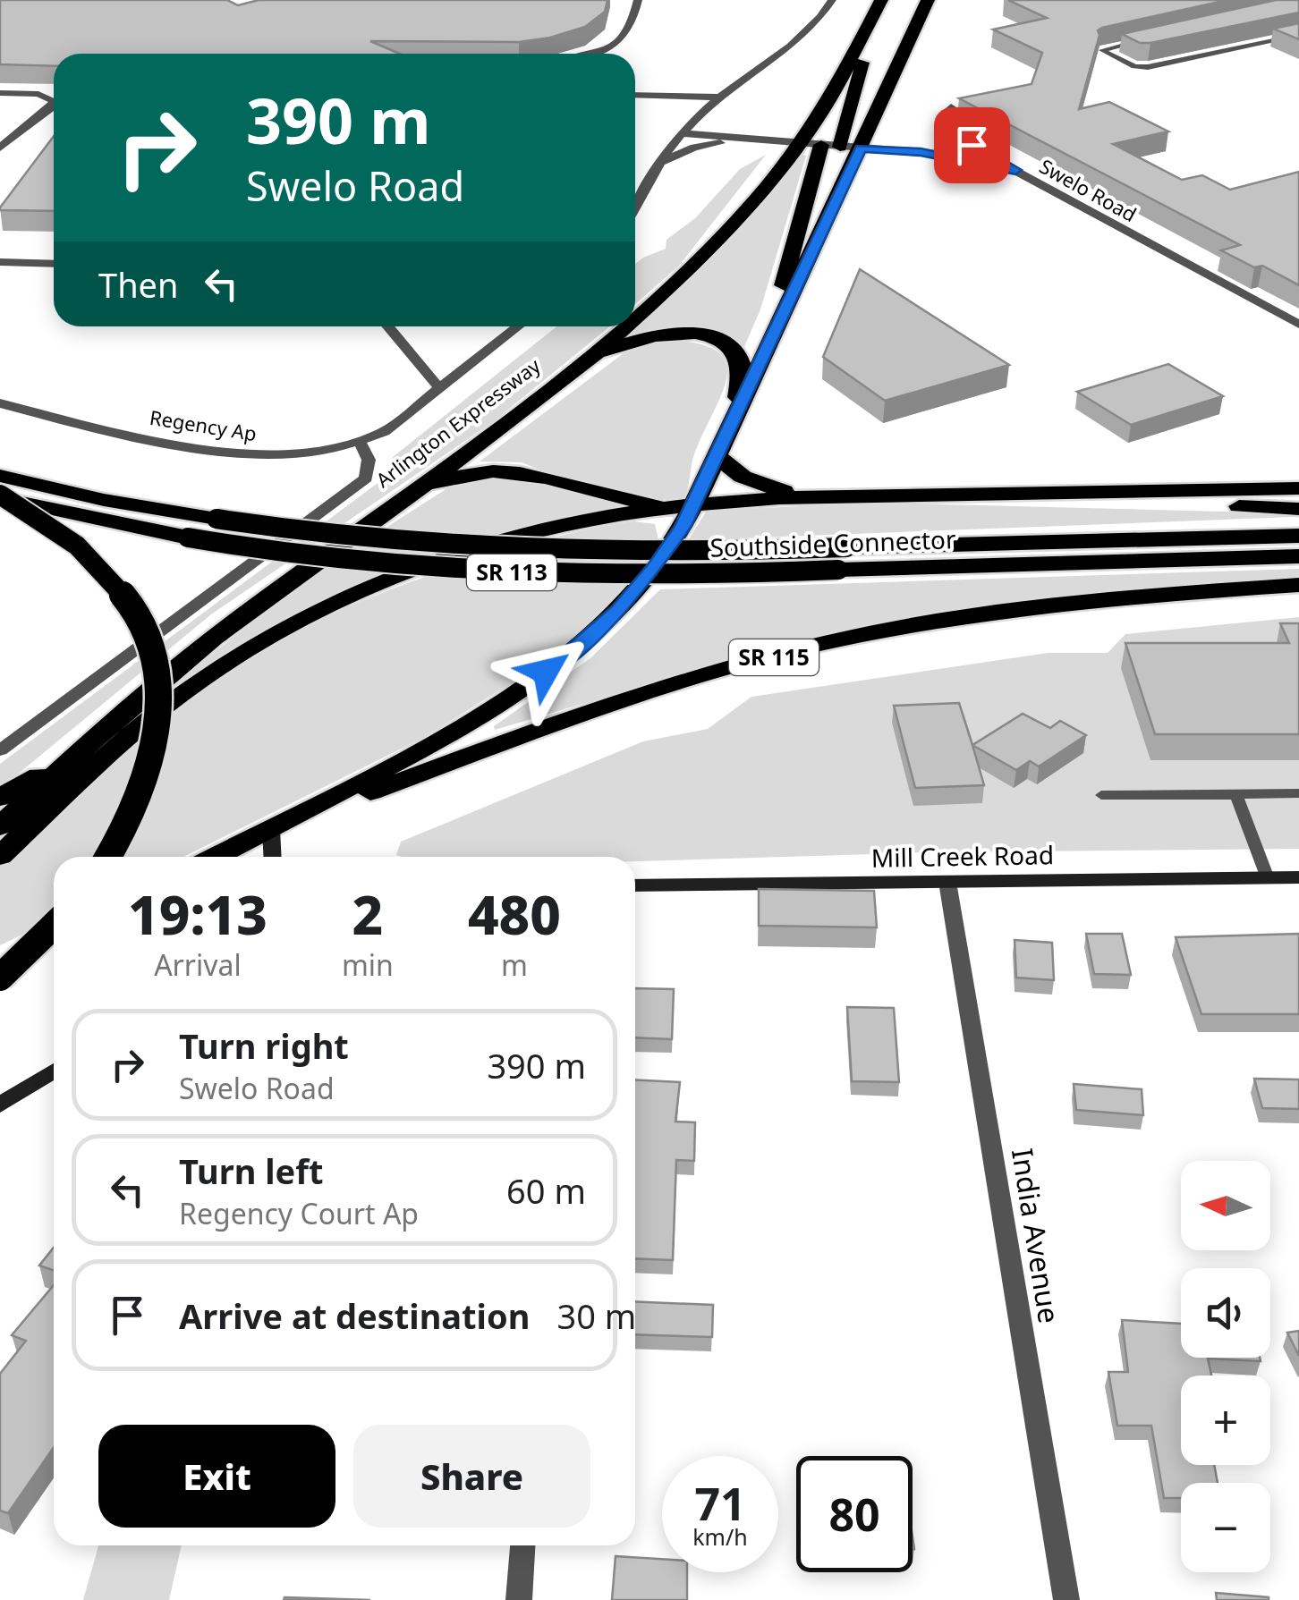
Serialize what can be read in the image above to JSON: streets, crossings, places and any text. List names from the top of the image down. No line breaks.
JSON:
{"streets":{"highway":["Arlington Expressway","Southside Connector","SR 113","SR 115"],"street":["Swelo Road","Regency Ap","Mill Creek Road","India Avenue"]},"crossings":[["Swelo Road","Arlington Expressway"],["Mill Creek Road","India Avenue"]],"north":"left","page":{"turn":["390 m","Swelo Road"],"then":"Then","eta":["19:13","Arrival","2","min","480","m"],"list":[{"name":"Turn right","note":"Swelo Road","value":"390 m"},{"name":"Turn left","note":"Regency Court Ap","value":"60 m"},{"name":"Arrive at destination","value":"30 m"}],"map_buttons":["+","−"],"buttons":["Exit","Share"],"speed":"71 km/h","limit":"80"}}
